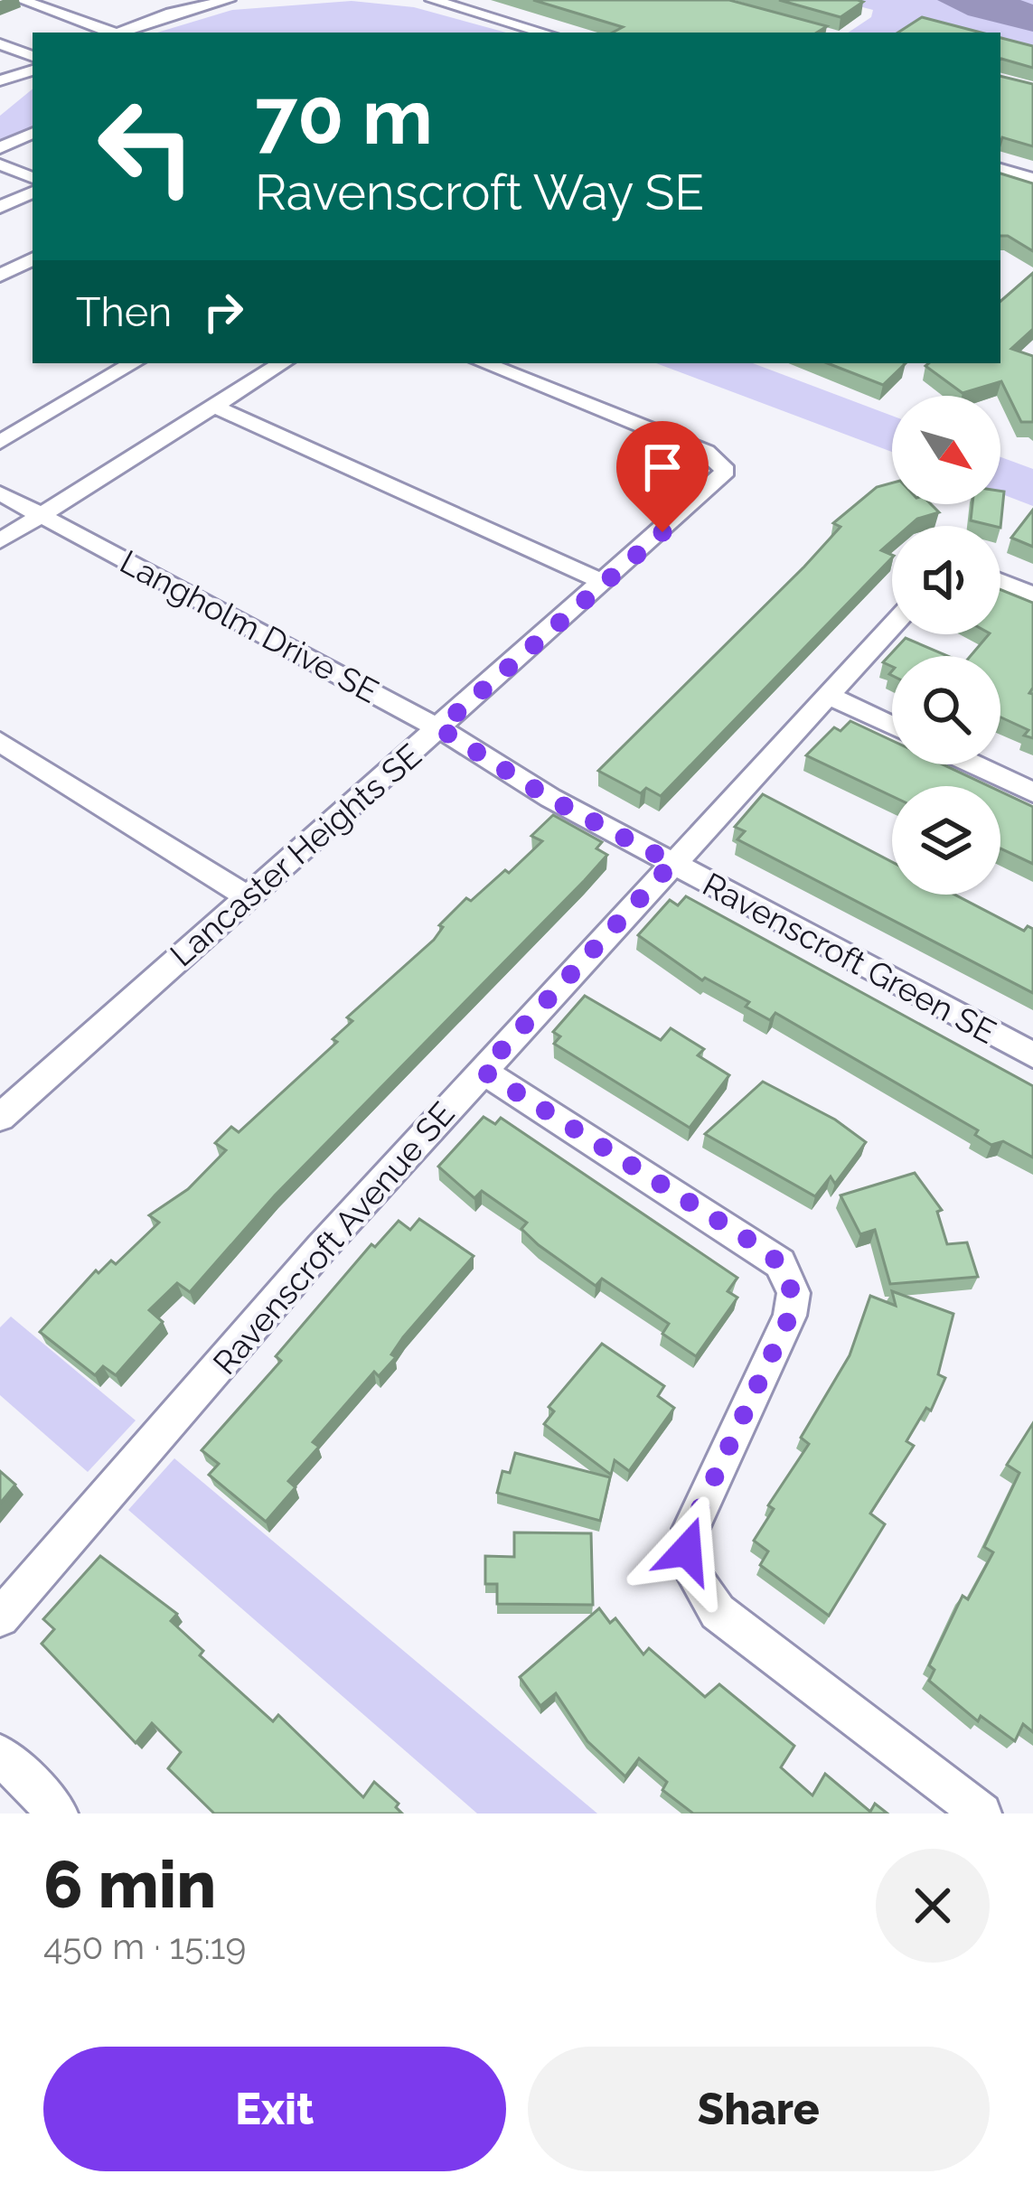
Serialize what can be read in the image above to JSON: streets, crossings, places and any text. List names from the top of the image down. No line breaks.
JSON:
{"streets":{"street":["Langholm Drive SE","Lancaster Heights SE","Ravenscroft Green SE","Ravenscroft Avenue SE"]},"crossings":[["Langholm Drive SE","Lancaster Heights SE"],["Langholm Drive SE","Ravenscroft Green SE"],["Ravenscroft Green SE","Ravenscroft Avenue SE"]],"north":"bottom right","page":{"turn":["70 m","Ravenscroft Way SE"],"then":"Then","heading":["6 min","450 m · 15:19"],"buttons":["Exit","Share"]}}
